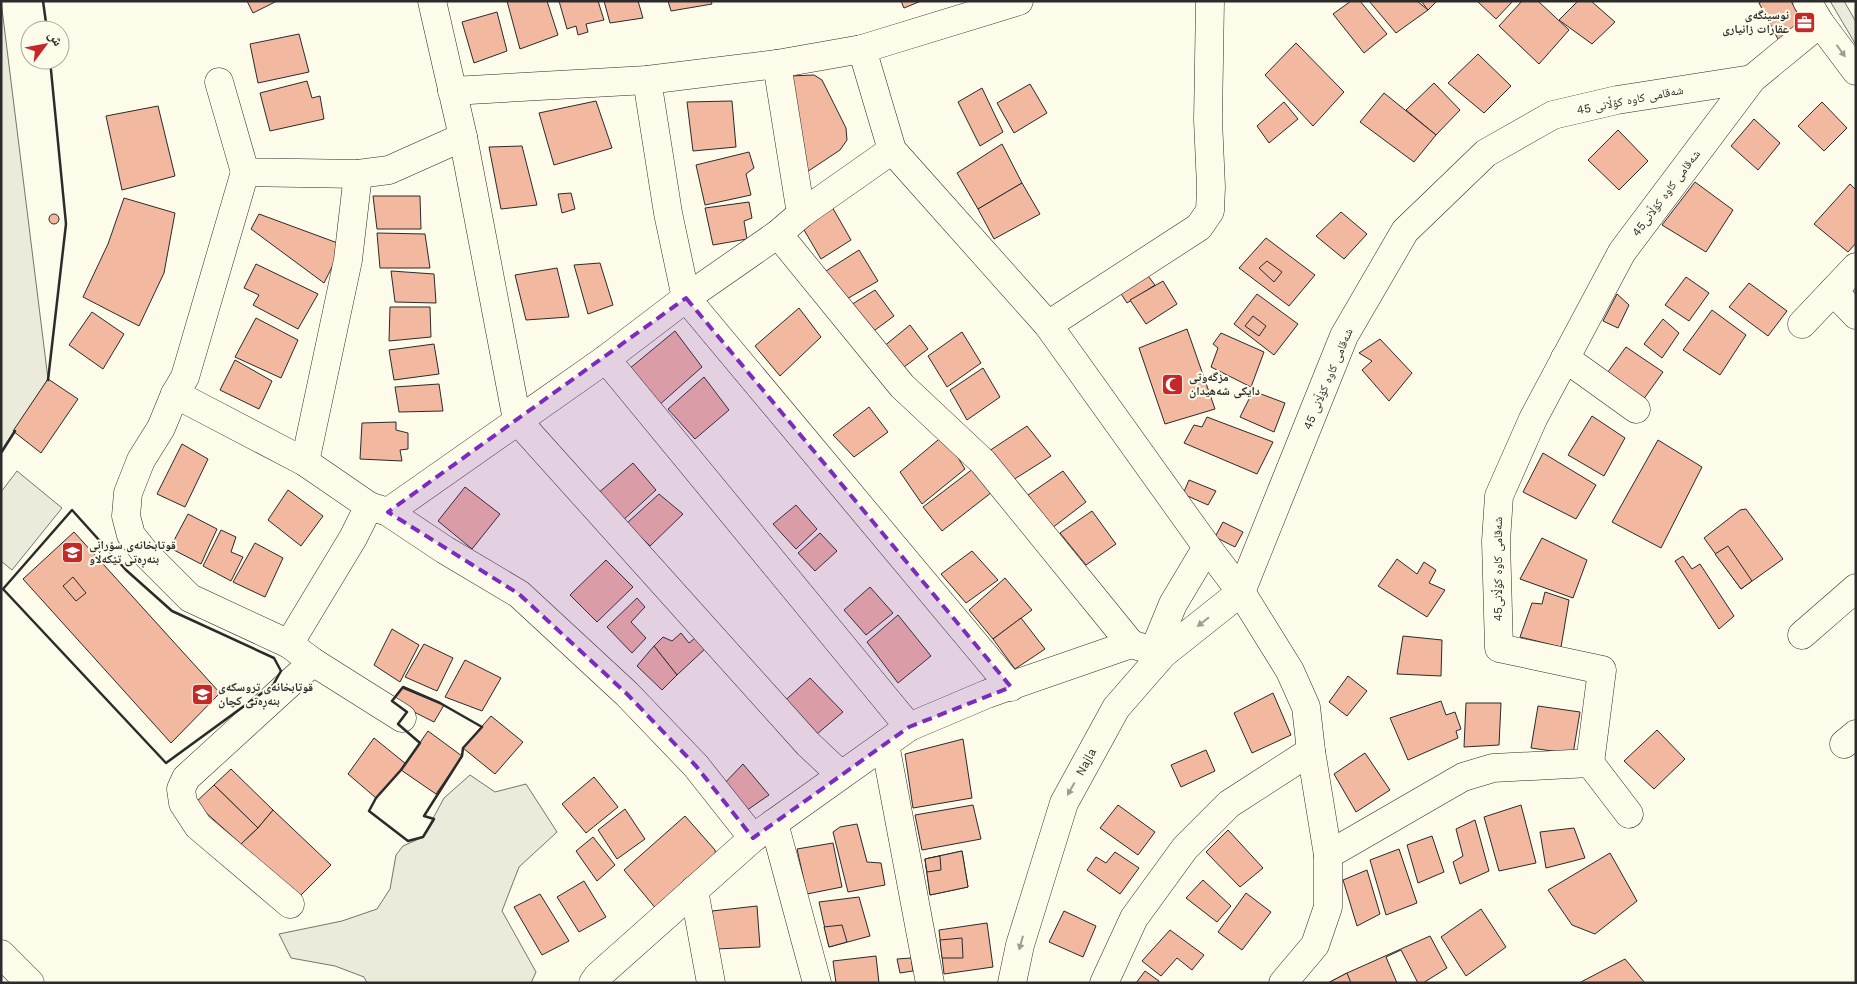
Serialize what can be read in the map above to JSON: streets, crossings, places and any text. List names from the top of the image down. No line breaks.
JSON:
{"streets":{"street":["شەقامی کاوە کۆڵانی 45","شەقامی کاوە کۆڵانی45","Najla"]},"crossings":[["شەقامی کاوە کۆڵانی 45","شەقامی کاوە کۆڵانی45"],["شەقامی کاوە کۆڵانی 45","Najla"]],"places":{"office":["نوسینگەی عقارات زانیاری"],"mosque":["مزگەوتی دایکی شەهیدان"],"school or university":["قوتابخانەی سۆرانی بنەڕەتی تێکەڵاو","قوتابخانەی تروسکەی بنەڕەتی کچان"]},"north":"top right"}
